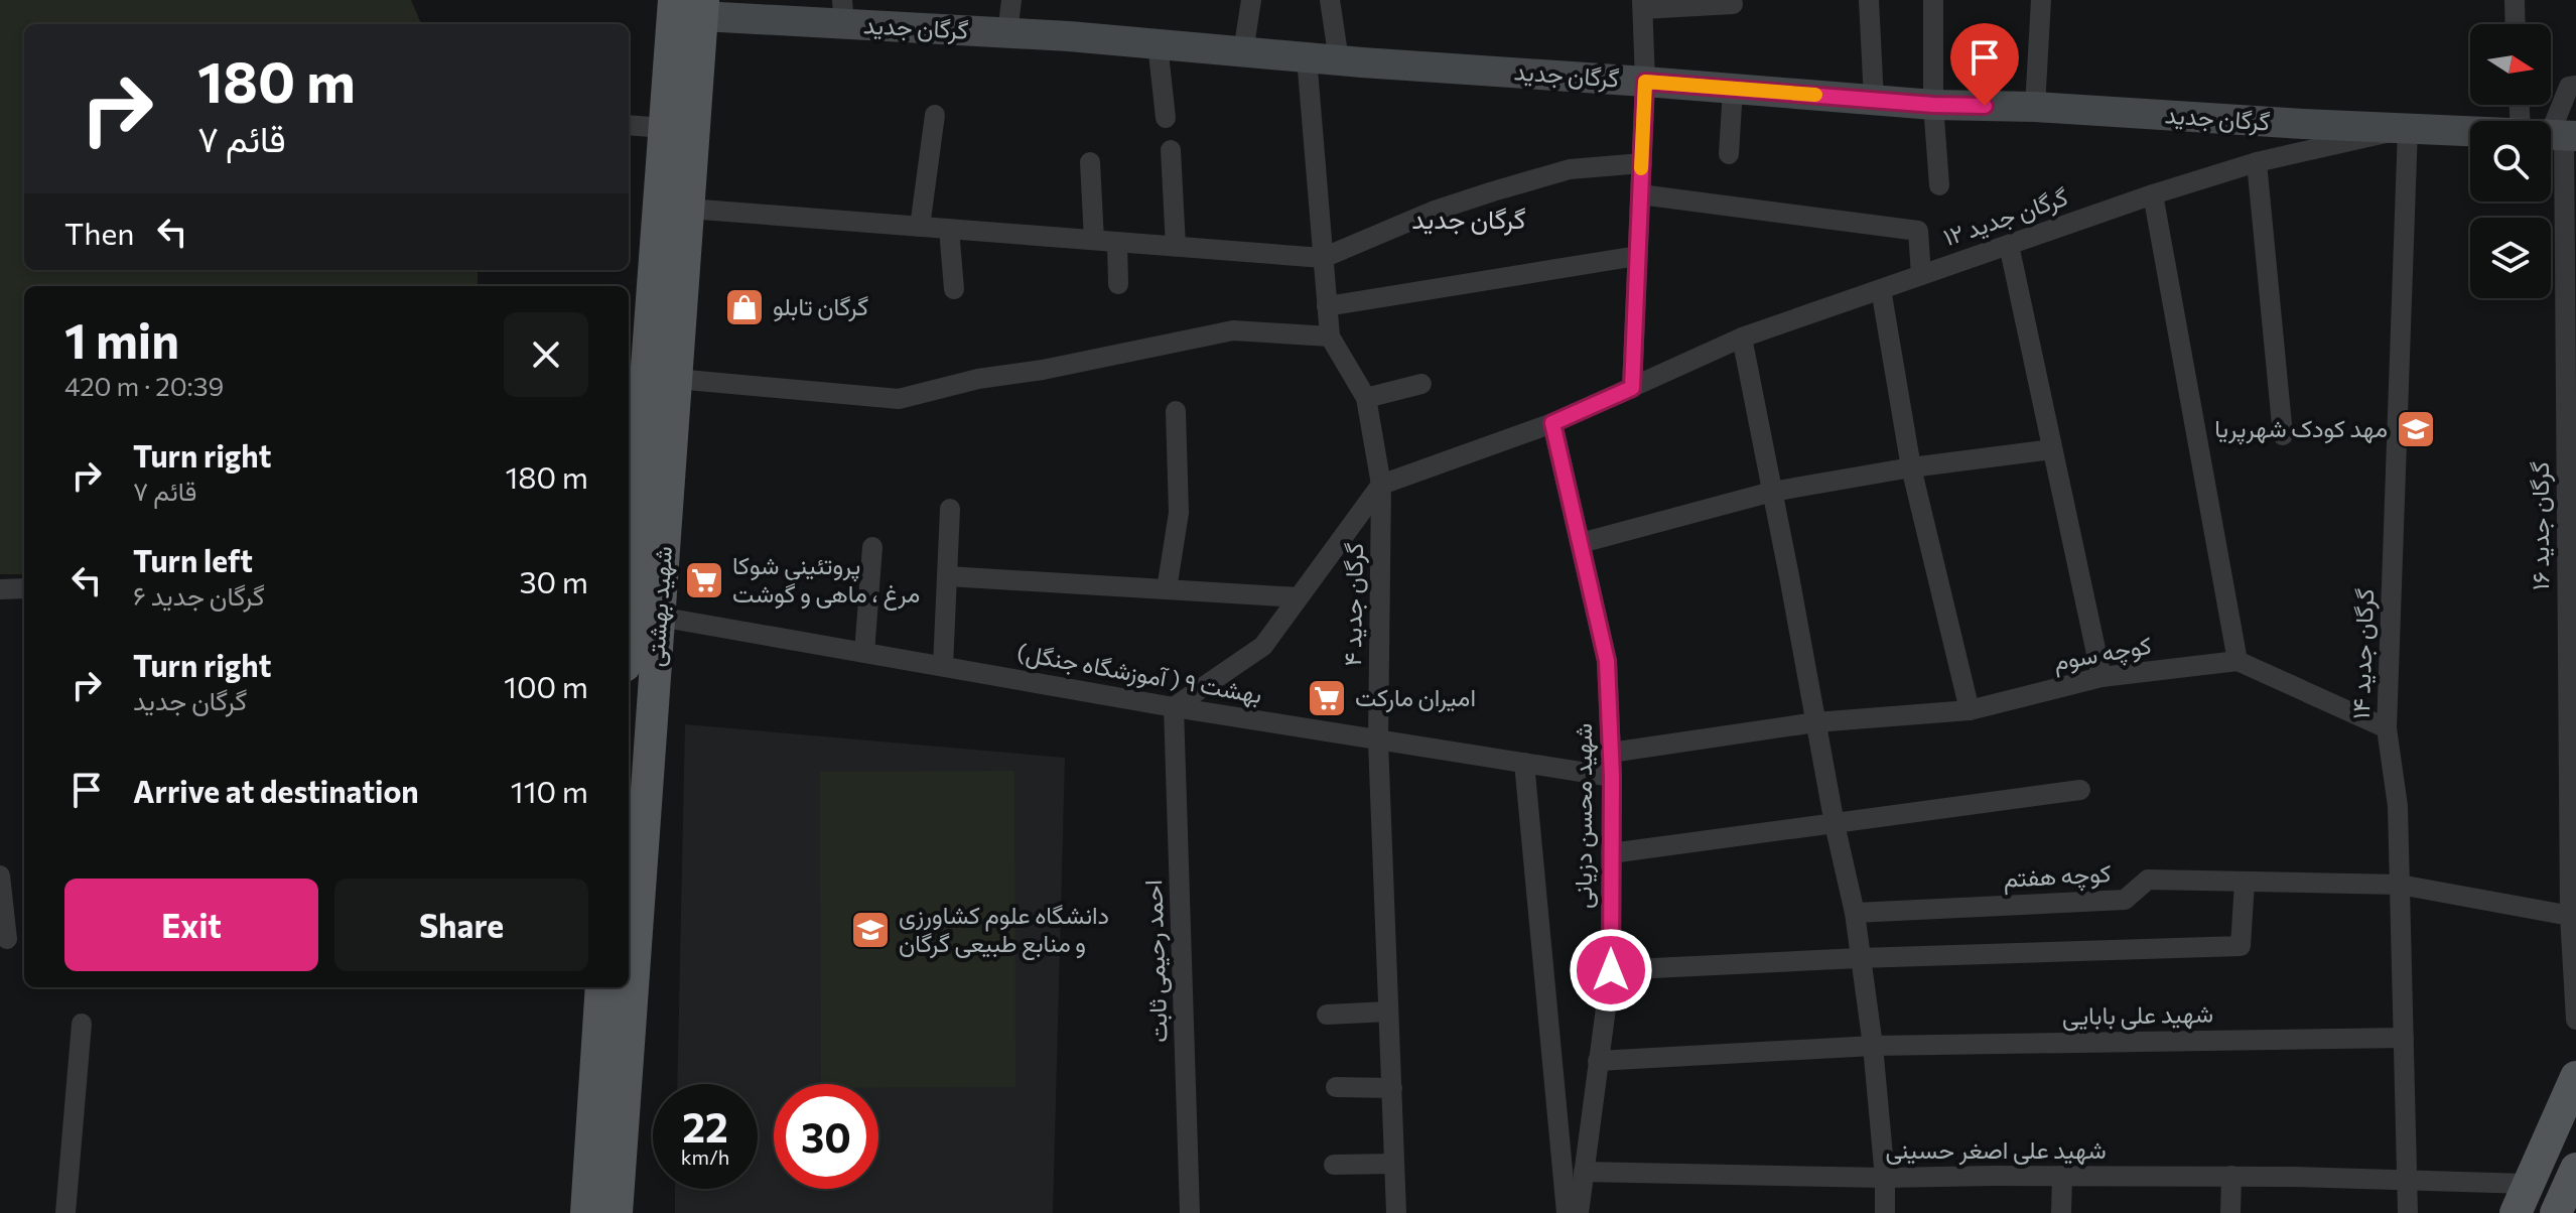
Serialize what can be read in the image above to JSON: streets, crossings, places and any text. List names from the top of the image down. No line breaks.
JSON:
{"streets":{"main road":["گرگان جدید","شهید بهشتی"],"street":["گرگان جدید ۱۲","گرگان جدید ۱۶","گرگان جدید ۴","کوچه سوم","گرگان جدید ۱۴","بهشت ۹ ( آموزشگاه جنگل)","شهید محسن دزیانی","کوچه هفتم","احمد رحیمی ثابت","شهید علی بابایی","شهید علی اصغر حسینی"]},"crossings":[["گرگان جدید","گرگان جدید ۱۲"],["گرگان جدید","گرگان جدید ۱۶"],["گرگان جدید","گرگان جدید ۴"],["گرگان جدید","شهید بهشتی"],["گرگان جدید","گرگان جدید ۱۴"],["گرگان جدید ۱۲","گرگان جدید ۴"],["گرگان جدید ۱۲","گرگان جدید ۱۴"],["گرگان جدید ۱۲","شهید محسن دزیانی"],["گرگان جدید ۱۶","کوچه هفتم"],["گرگان جدید ۴","بهشت ۹ ( آموزشگاه جنگل)"],["شهید بهشتی","بهشت ۹ ( آموزشگاه جنگل)"],["کوچه سوم","شهید محسن دزیانی"],["گرگان جدید ۱۴","کوچه هفتم"],["گرگان جدید ۱۴","شهید علی بابایی"],["گرگان جدید ۱۴","شهید علی اصغر حسینی"],["بهشت ۹ ( آموزشگاه جنگل)","شهید محسن دزیانی"],["بهشت ۹ ( آموزشگاه جنگل)","احمد رحیمی ثابت"],["شهید محسن دزیانی","شهید علی بابایی"],["شهید محسن دزیانی","شهید علی اصغر حسینی"]],"districts":["گرگان جدید"],"places":{"shop":["گرگان تابلو"],"school or university":["مهد کودک شهرپریا","دانشگاه علوم کشاورزی و منابع طبیعی گرگان"],"supermarket":["پروتئینی شوکا مرغ‌ ، ماهی و گوشت","امیران مارکت"]},"north":"right","page":{"turn":["180 m","۷ قائم"],"then":"Then","heading":["1 min","420 m · 20:39"],"list":[{"name":"Turn right","note":"۷ قائم","value":"180 m"},{"name":"Turn left","note":"گرگان جدید ۶","value":"30 m"},{"name":"Turn right","note":"گرگان جدید","value":"100 m"},{"name":"Arrive at destination","value":"110 m"}],"buttons":["Exit","Share"],"speed":"22 km/h","limit":"30"}}
